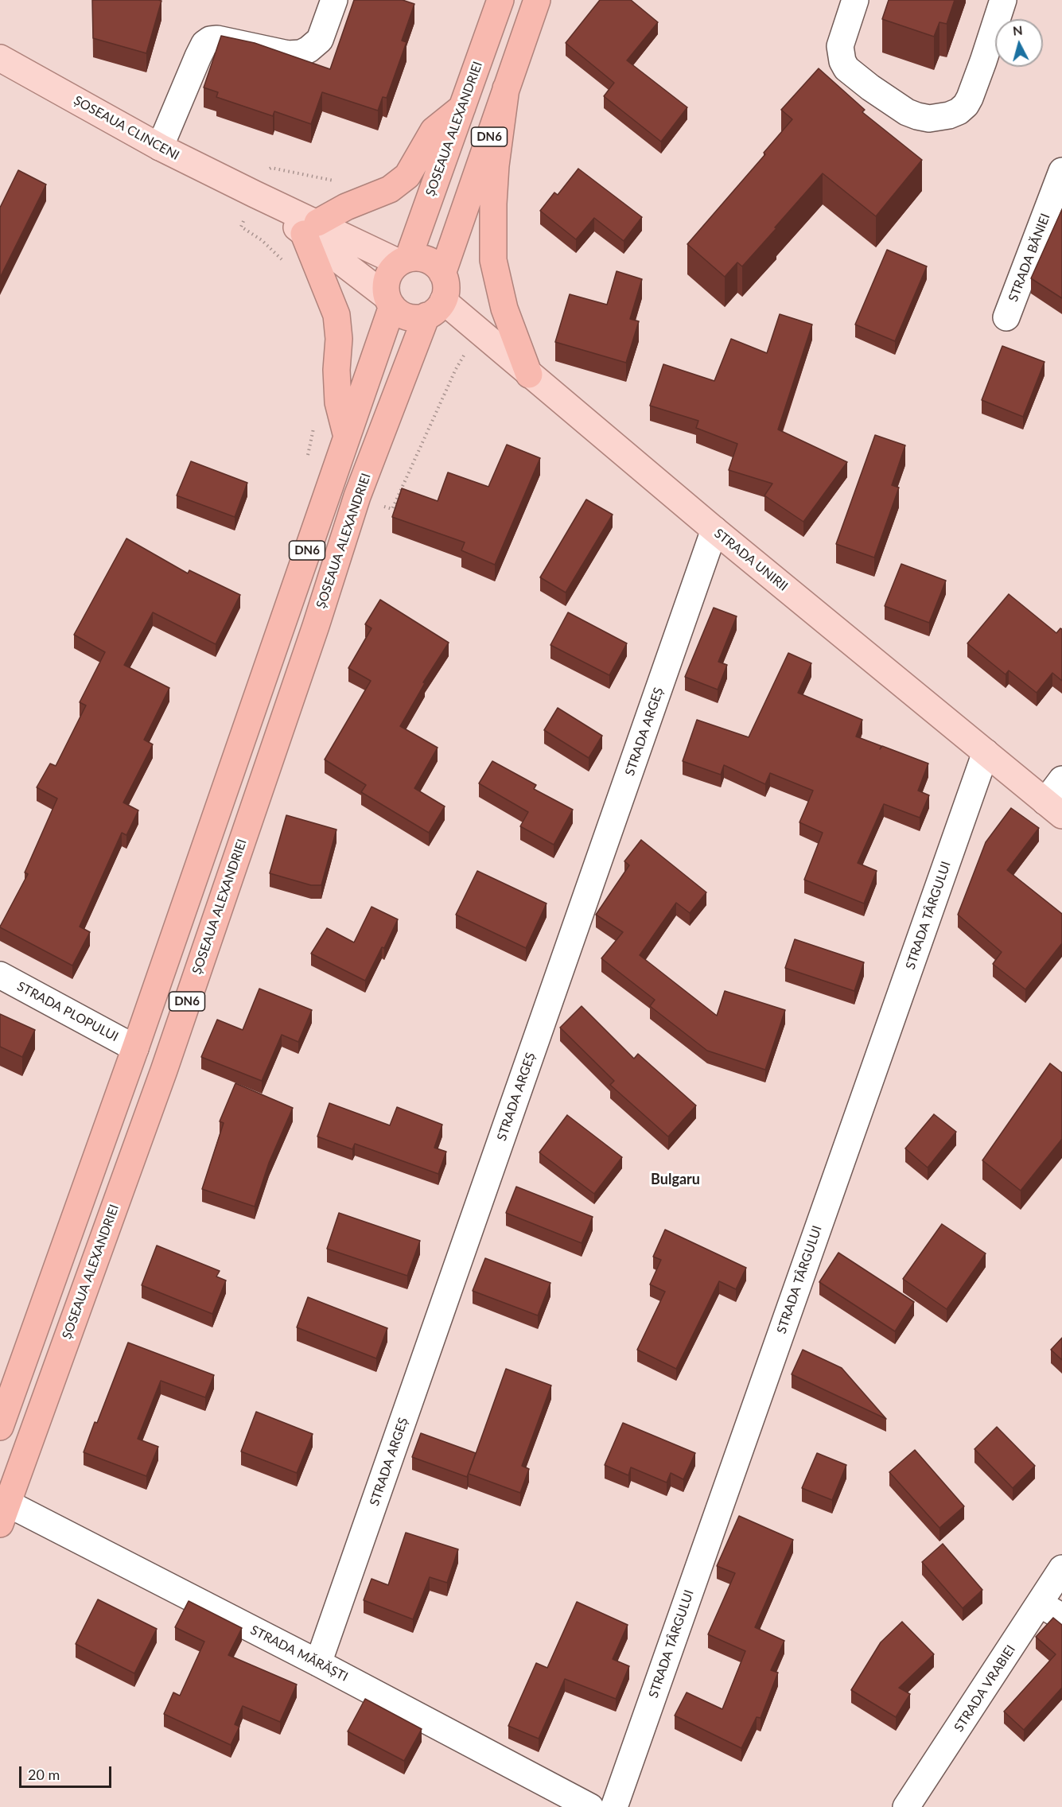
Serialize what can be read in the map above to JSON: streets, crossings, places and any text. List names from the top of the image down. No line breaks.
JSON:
{"streets":{"highway":["ȘOSEAUA ALEXANDRIEI","DN6"],"main road":["ȘOSEAUA CLINCENI","STRADA UNIRII"],"street":["STRADA BĂNIEI","STRADA ARGEȘ","STRADA TÂRGULUI","STRADA PLOPULUI","STRADA MĂRĂȘTI","STRADA VRABIEI"]},"crossings":[["ȘOSEAUA CLINCENI","ȘOSEAUA ALEXANDRIEI"],["ȘOSEAUA CLINCENI","DN6"],["ȘOSEAUA CLINCENI","STRADA UNIRII"],["ȘOSEAUA ALEXANDRIEI","DN6"],["ȘOSEAUA ALEXANDRIEI","STRADA UNIRII"],["ȘOSEAUA ALEXANDRIEI","STRADA MĂRĂȘTI"],["DN6","STRADA UNIRII"],["DN6","STRADA PLOPULUI"],["STRADA UNIRII","STRADA ARGEȘ"],["STRADA UNIRII","STRADA TÂRGULUI"],["STRADA ARGEȘ","STRADA MĂRĂȘTI"]],"districts":["Bulgaru"],"scale_bar":"20 m","north":"top"}
